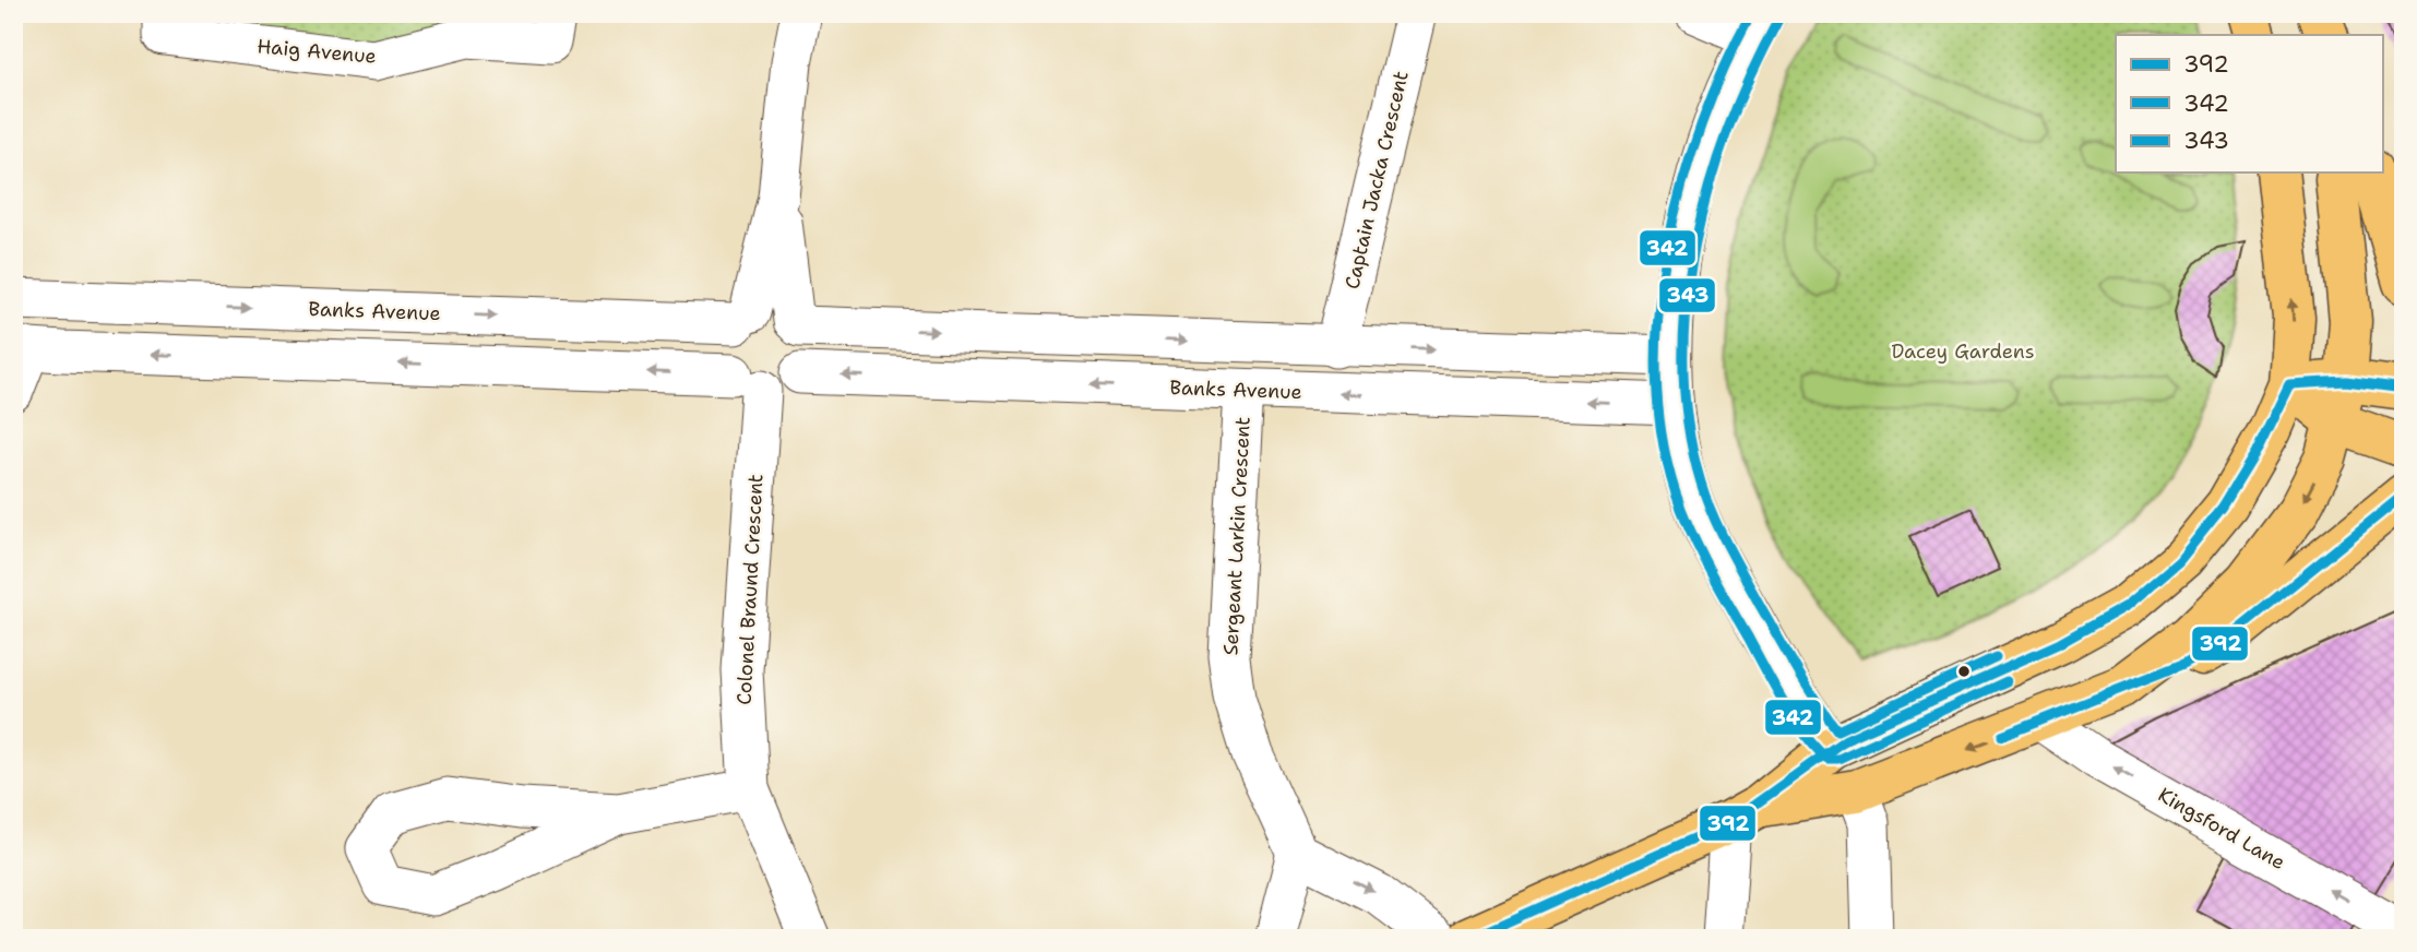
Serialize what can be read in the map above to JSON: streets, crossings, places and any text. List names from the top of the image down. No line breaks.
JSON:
{"streets":{"street":["Haig Avenue","Captain Jacka Crescent","Banks Avenue","Sergeant Larkin Crescent","Colonel Braund Crescent","Kingsford Lane"]},"crossings":[["Banks Avenue","Sergeant Larkin Crescent"],["Banks Avenue","Colonel Braund Crescent"]],"one_way":["Kingsford Lane"],"parks":["Dacey Gardens"],"lines":["transit line 342","transit line 343","transit line 392"],"legend":["392","342","343"]}
